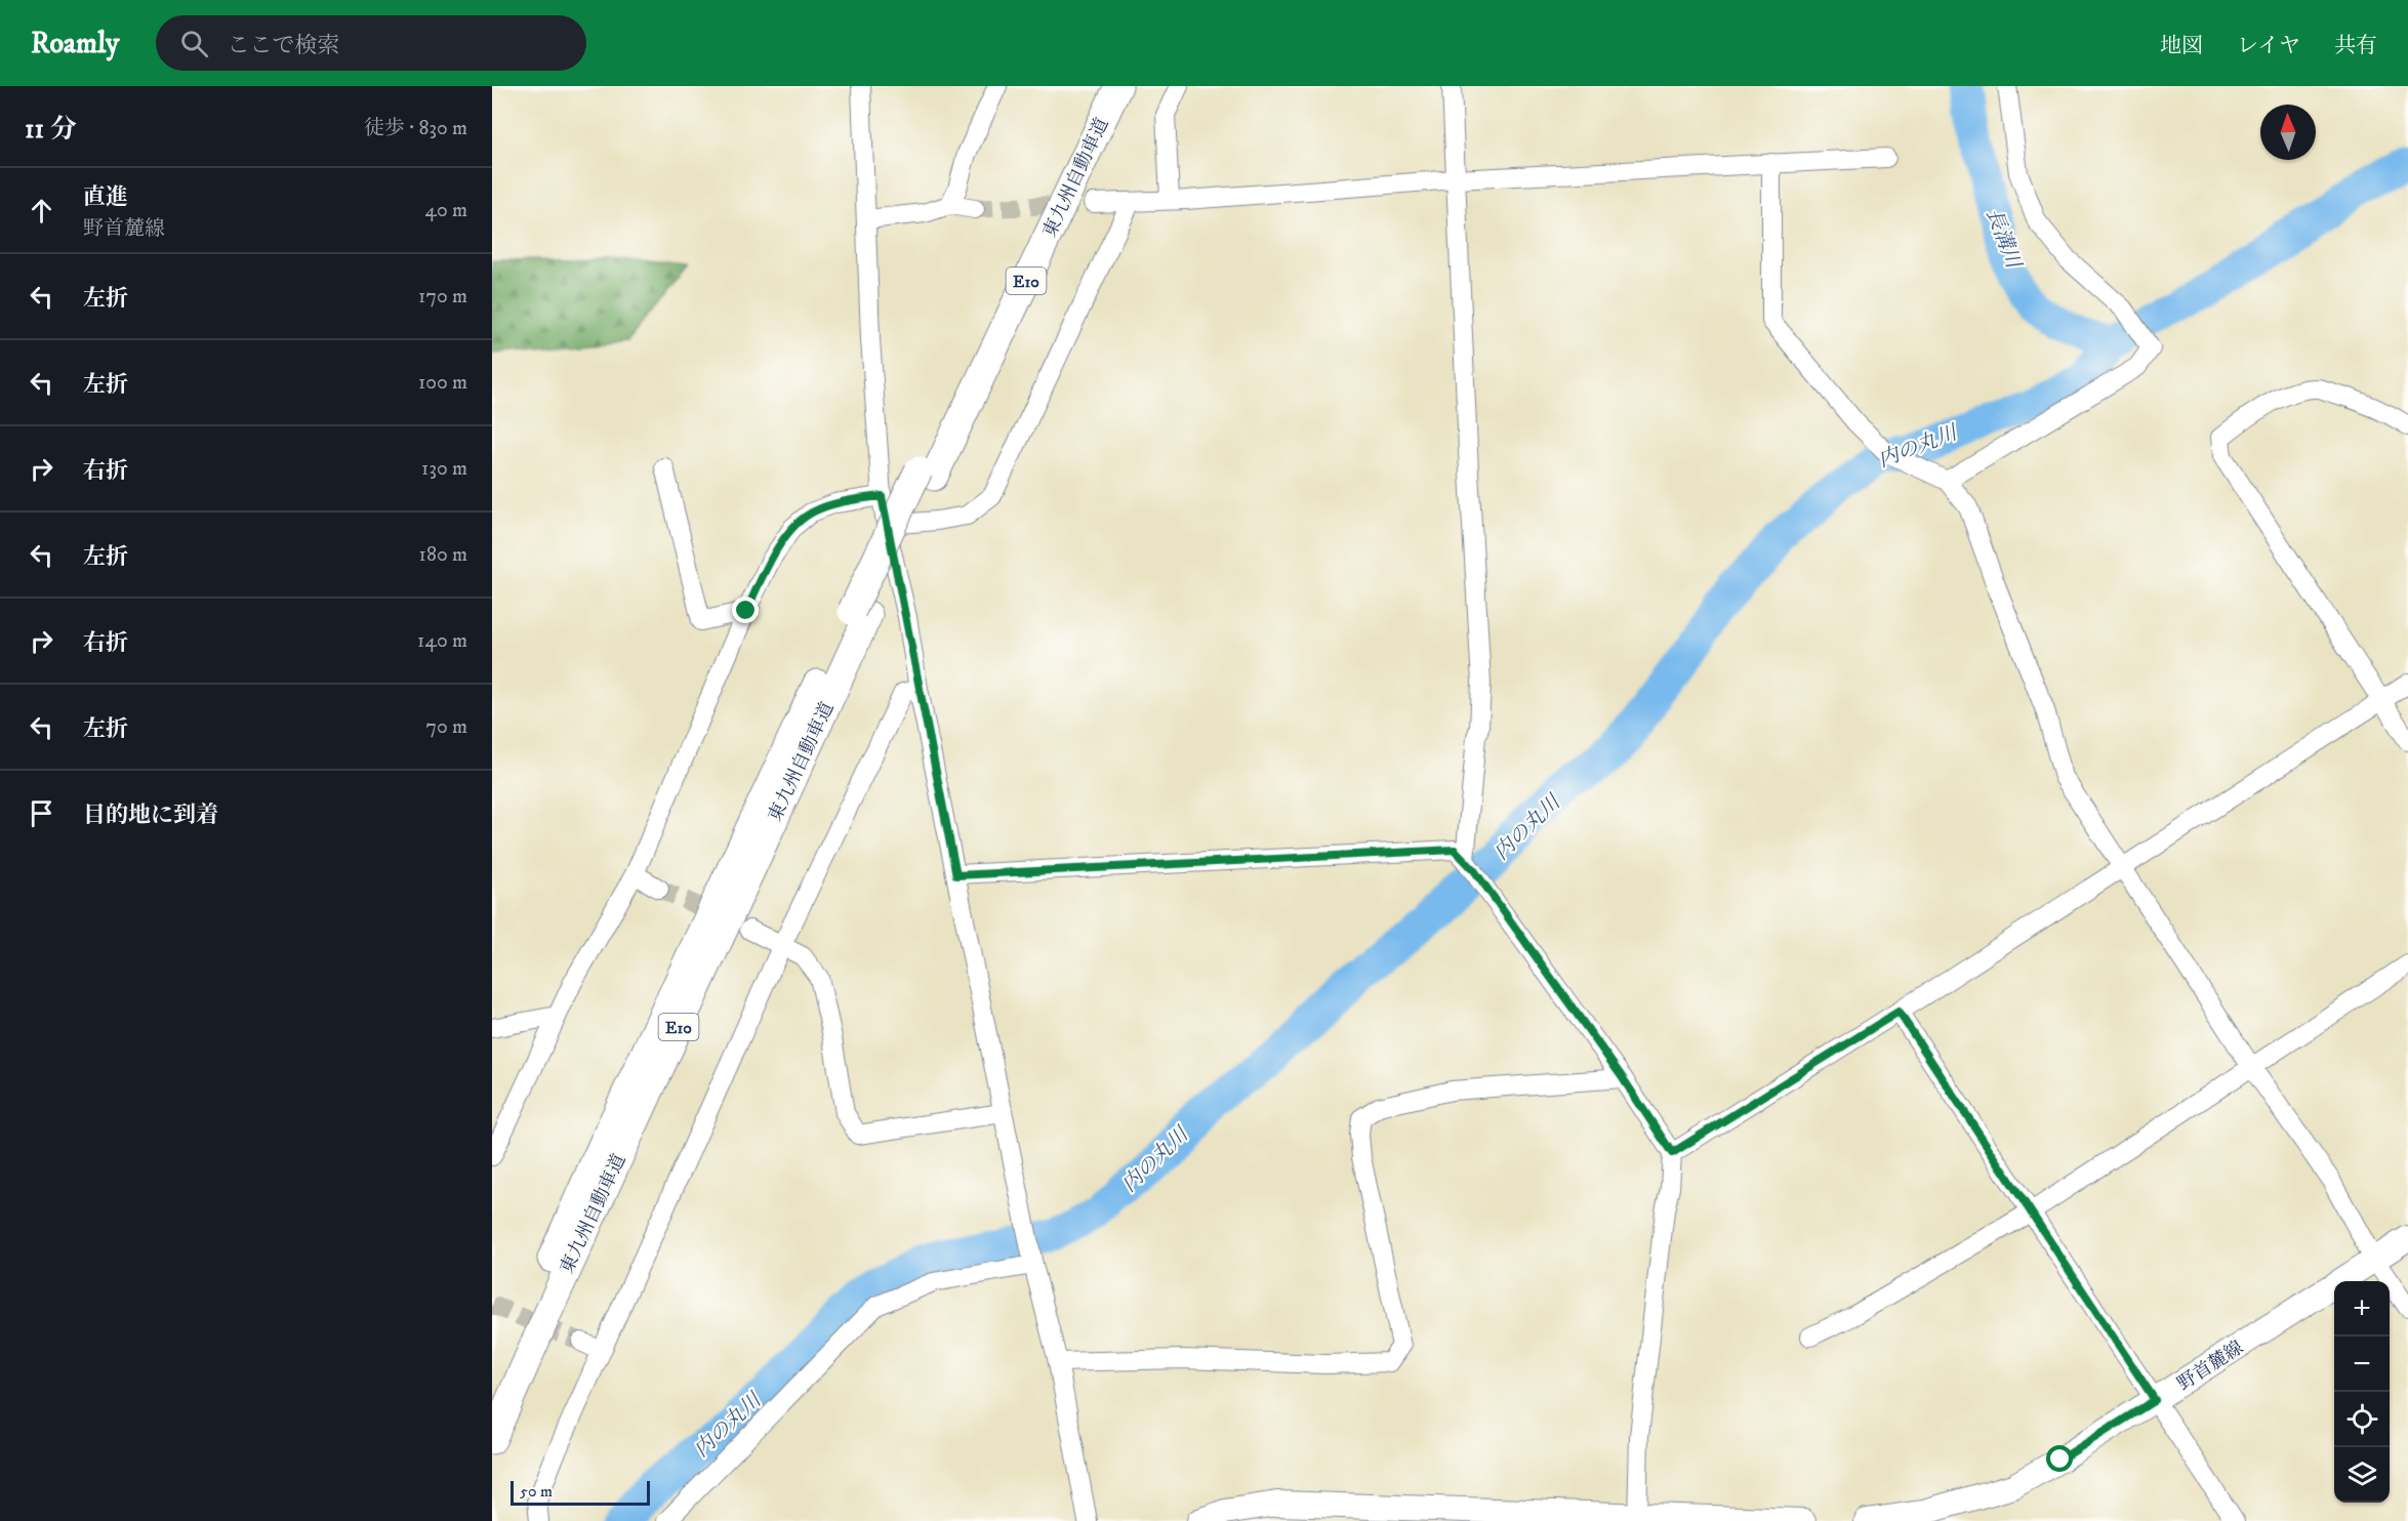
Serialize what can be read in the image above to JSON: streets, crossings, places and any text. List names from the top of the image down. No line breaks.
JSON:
{"streets":{"highway":["東九州自動車道","E10"],"main road":["野首麓線"]},"water":["長溝川","内の丸川"],"scale_bar":"50 m","north":"top","page":{"header":"Roamly","search":"ここで検索","nav":["地図","レイヤ","共有"],"heading":["11 分","徒歩 · 830 m"],"list":[["直進","野首麓線","40 m"],["左折","170 m"],["左折","100 m"],["右折","130 m"],["左折","180 m"],["右折","140 m"],["左折","70 m"],"目的地に到着"],"map_buttons":["+","−"],"scale":"50 m"}}
